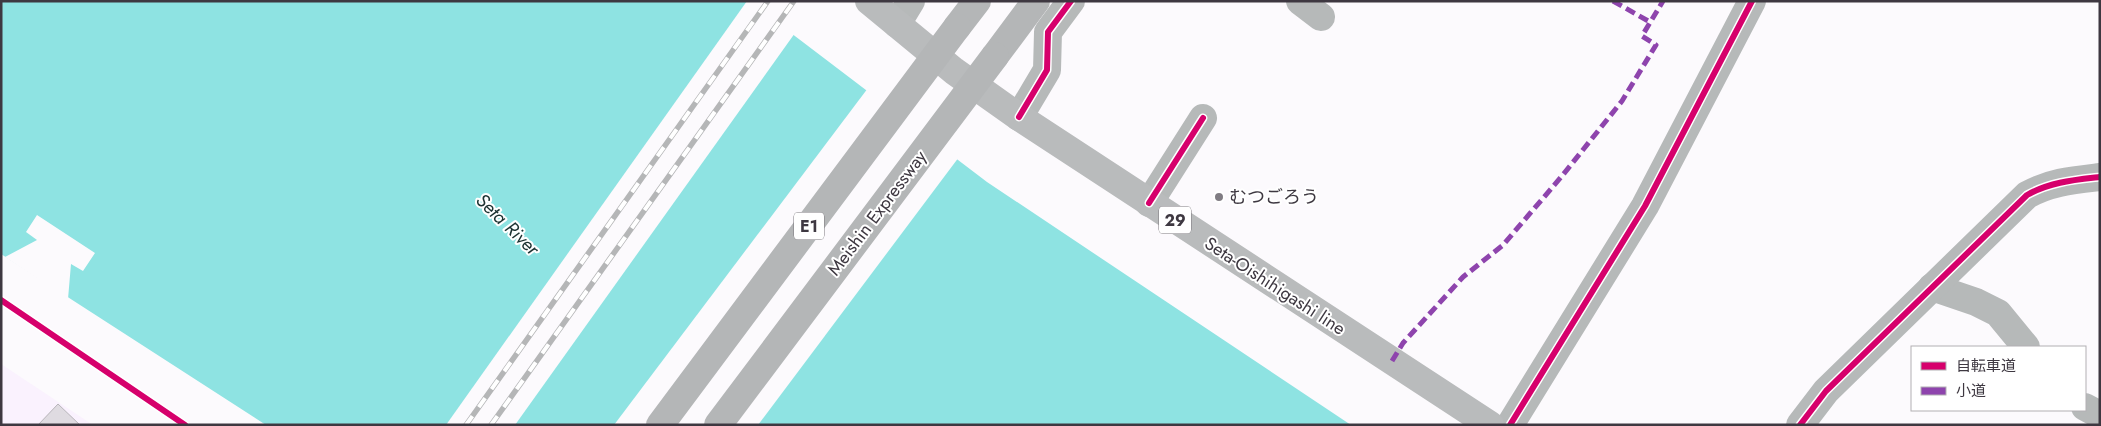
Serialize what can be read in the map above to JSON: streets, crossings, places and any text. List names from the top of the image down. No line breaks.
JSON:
{"streets":{"highway":["Meishin Expressway","E1"],"main road":["29","Seta-Oishihigashi line"]},"water":["Seta River"],"places":["むつごろう"],"legend":["自転車道","小道"]}
